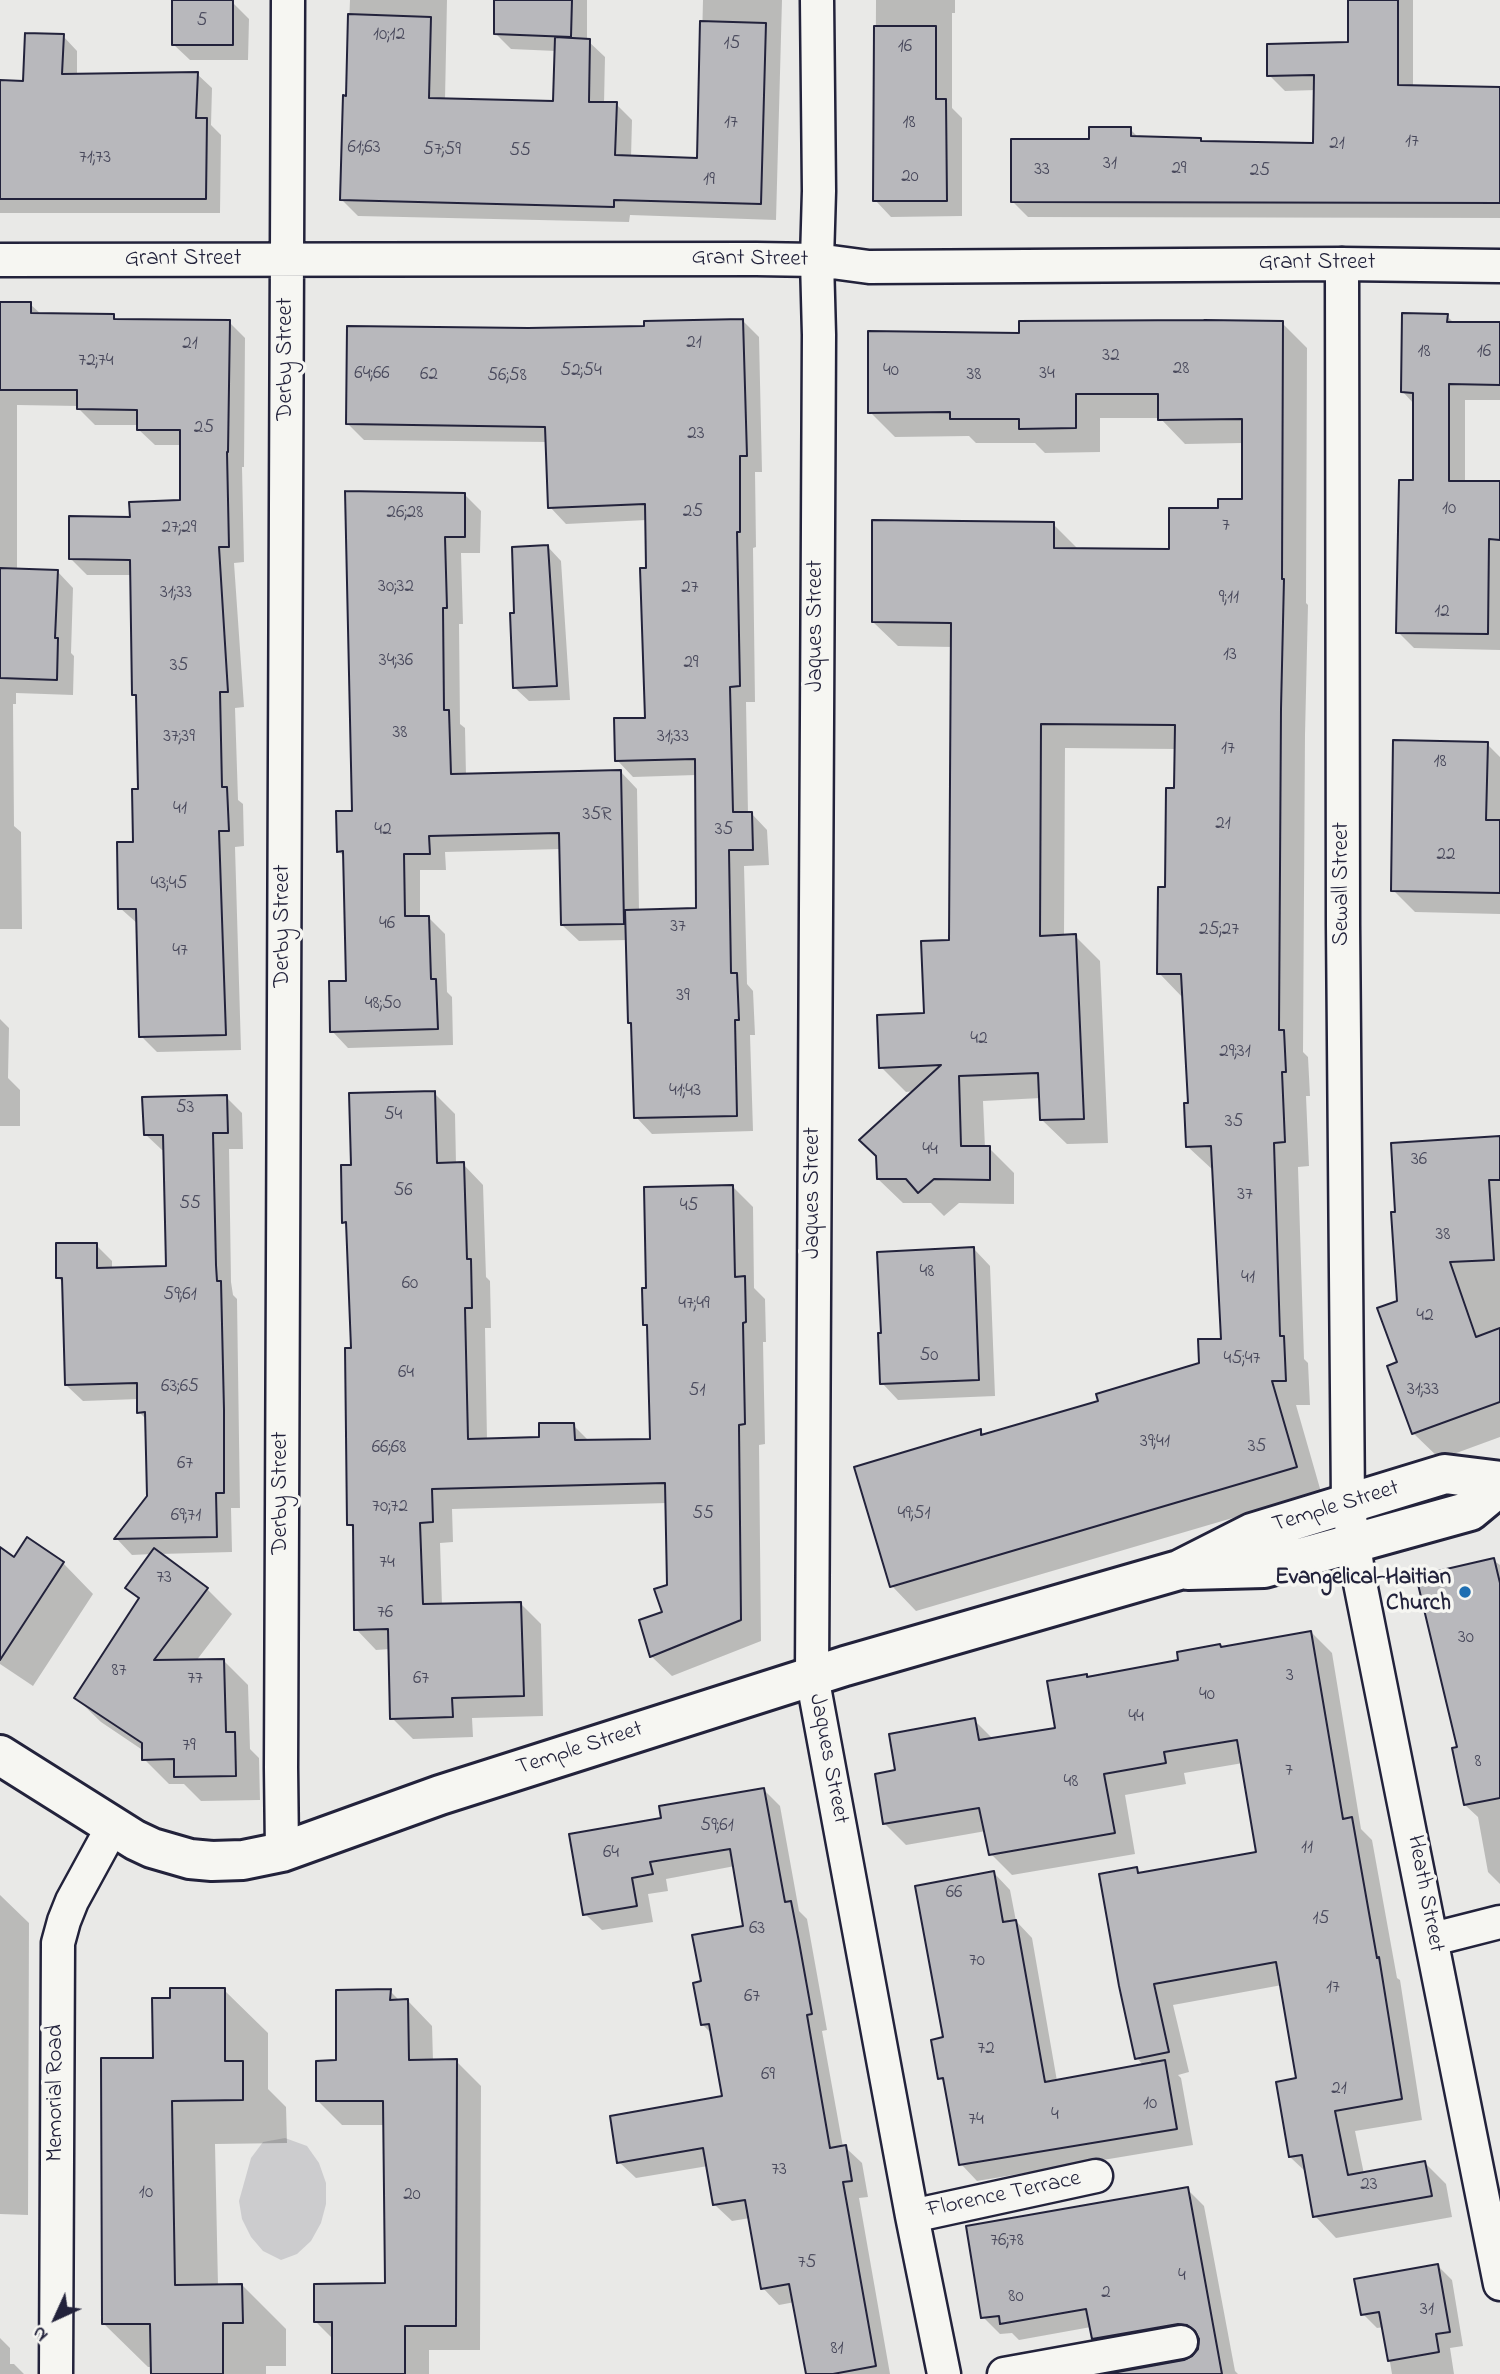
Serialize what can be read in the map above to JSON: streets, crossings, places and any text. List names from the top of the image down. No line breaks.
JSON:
{"streets":{"street":["Grant Street","Derby Street","Jaques Street","Sewall Street","Temple Street","Heath Street","Memorial Road","Florence Terrace"]},"crossings":[["Grant Street","Derby Street"],["Grant Street","Jaques Street"],["Grant Street","Sewall Street"],["Derby Street","Temple Street"],["Jaques Street","Temple Street"],["Jaques Street","Florence Terrace"],["Sewall Street","Temple Street"],["Sewall Street","Heath Street"],["Temple Street","Heath Street"],["Temple Street","Memorial Road"]],"places":["Evangelical-Haitian Church"],"house_numbers":["5","10;12","15","16","17","18","17","21","61;63","57;59","55","71;73","31","29","33","25","20","19","21","21","18","16","32","72;74","28","52;54","40","64;66","34","62","38","56;58","25","23","10","25","26;28","7","27;29","30;32","27","31;33","9;11","12","13","34;36","29","35","38","37;39","31;33","17","18","41","35R","21","42","35","22","43;45","46","37","25;27","47","39","48;50","42","29;31","41;43","53","54","35","44","36","56","37","55","45","38","48","41","60","59;61","47;49","42","50","45;47","64","63;65","31;33","51","39;41","35","66;68","67","70;72","55","49;51","69;71","74","73","76","30","87","3","77","67","40","44","79","8","7","48","59;61","11","64","66","15","63","70","17","67","72","69","21","10","4","74","73","23","10","20","76;78","75","4","2","80","31","81"],"north":"bottom left"}
